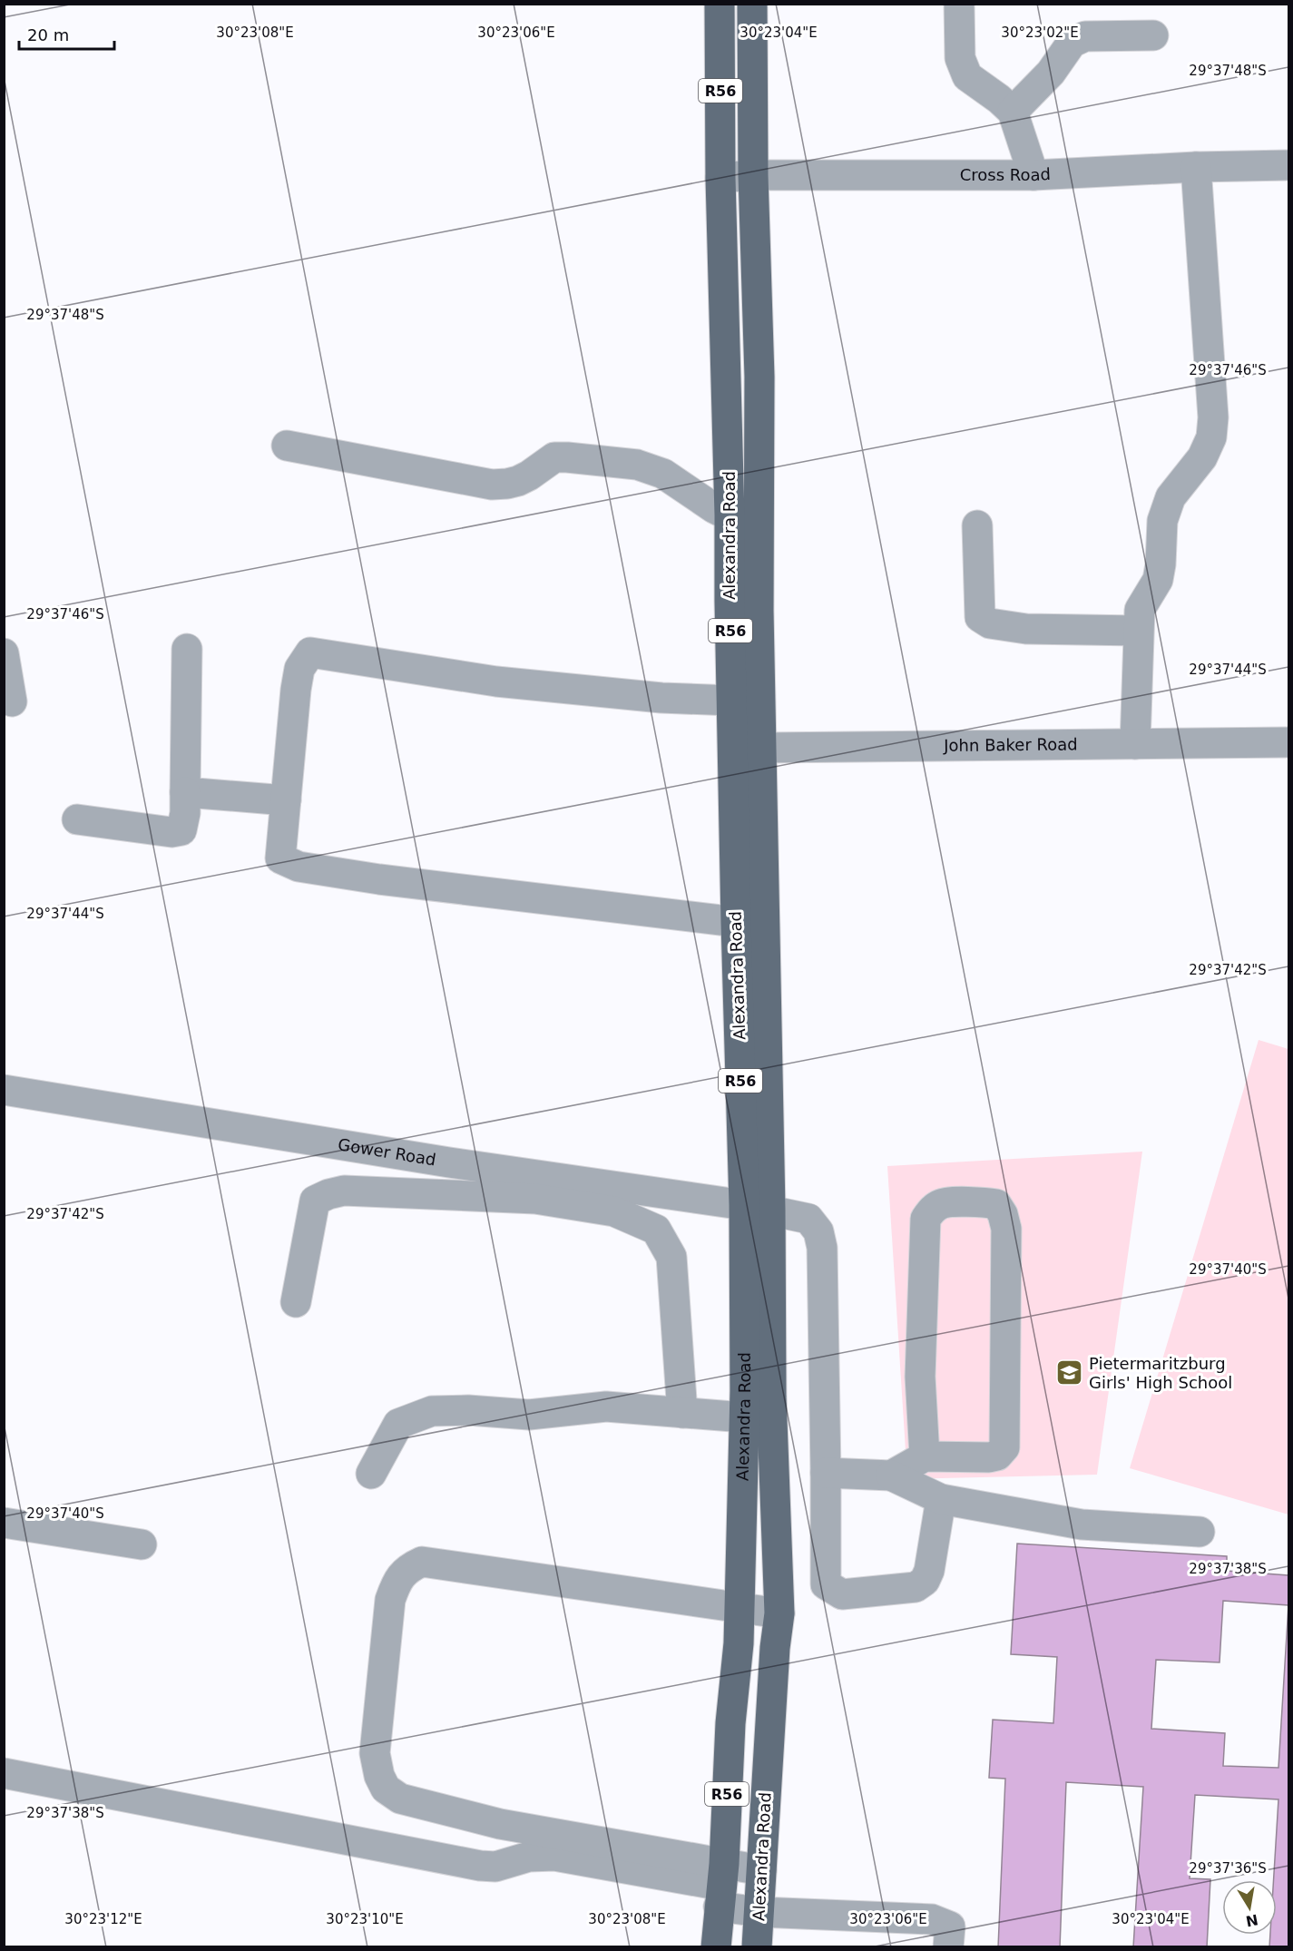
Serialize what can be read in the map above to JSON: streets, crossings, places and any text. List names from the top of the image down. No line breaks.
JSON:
{"streets":{"main road":["R56","Alexandra Road"],"street":["Cross Road","John Baker Road","Gower Road"]},"crossings":[["Cross Road","Alexandra Road"],["Alexandra Road","John Baker Road"],["Alexandra Road","Gower Road"]],"places":{"school or university":["Pietermaritzburg Girls' High School"]},"scale_bar":"20 m","north":"bottom","coordinates":["30°23'08\"E","30°23'06\"E","30°23'04\"E","30°23'02\"E","29°37'48\"S","29°37'46\"S","29°37'44\"S","29°37'42\"S","29°37'40\"S","29°37'38\"S","29°37'36\"S","30°23'12\"E","30°23'10\"E"]}
